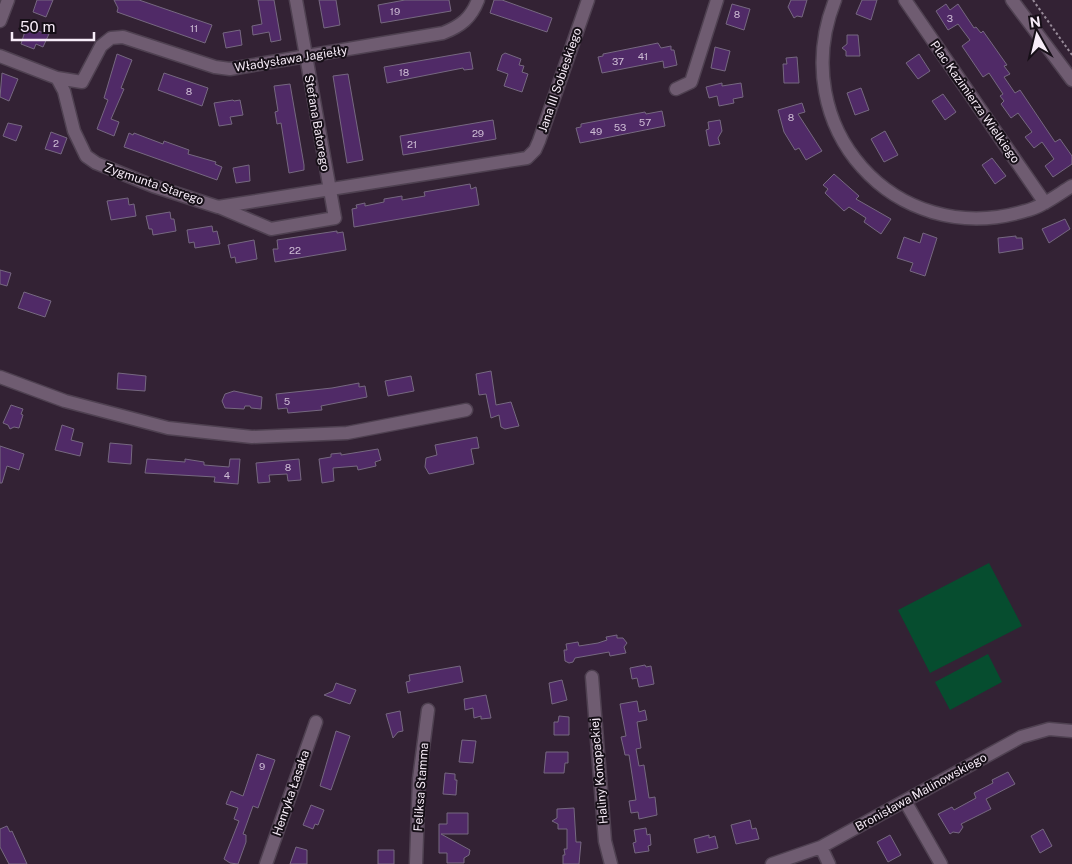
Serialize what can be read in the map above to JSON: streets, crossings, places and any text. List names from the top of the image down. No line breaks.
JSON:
{"streets":{"street":["Władysława Jagiełły","Jana III Sobieskiego","Plac Kazimierza Wielkiego","Stefana Batorego","Zygmunta Starego","Haliny Konopackiej","Feliksa Stamma","Bronisława Malinowskiego","Henryka Łasaka"]},"crossings":[["Władysława Jagiełły","Stefana Batorego"],["Władysława Jagiełły","Zygmunta Starego"],["Jana III Sobieskiego","Zygmunta Starego"],["Stefana Batorego","Zygmunta Starego"]],"house_numbers":["19","8","3","11","41","37","18","8","8","57","53","49","29","2","21","22","5","8","4","9"],"scale_bar":"50 m","north":"top"}
